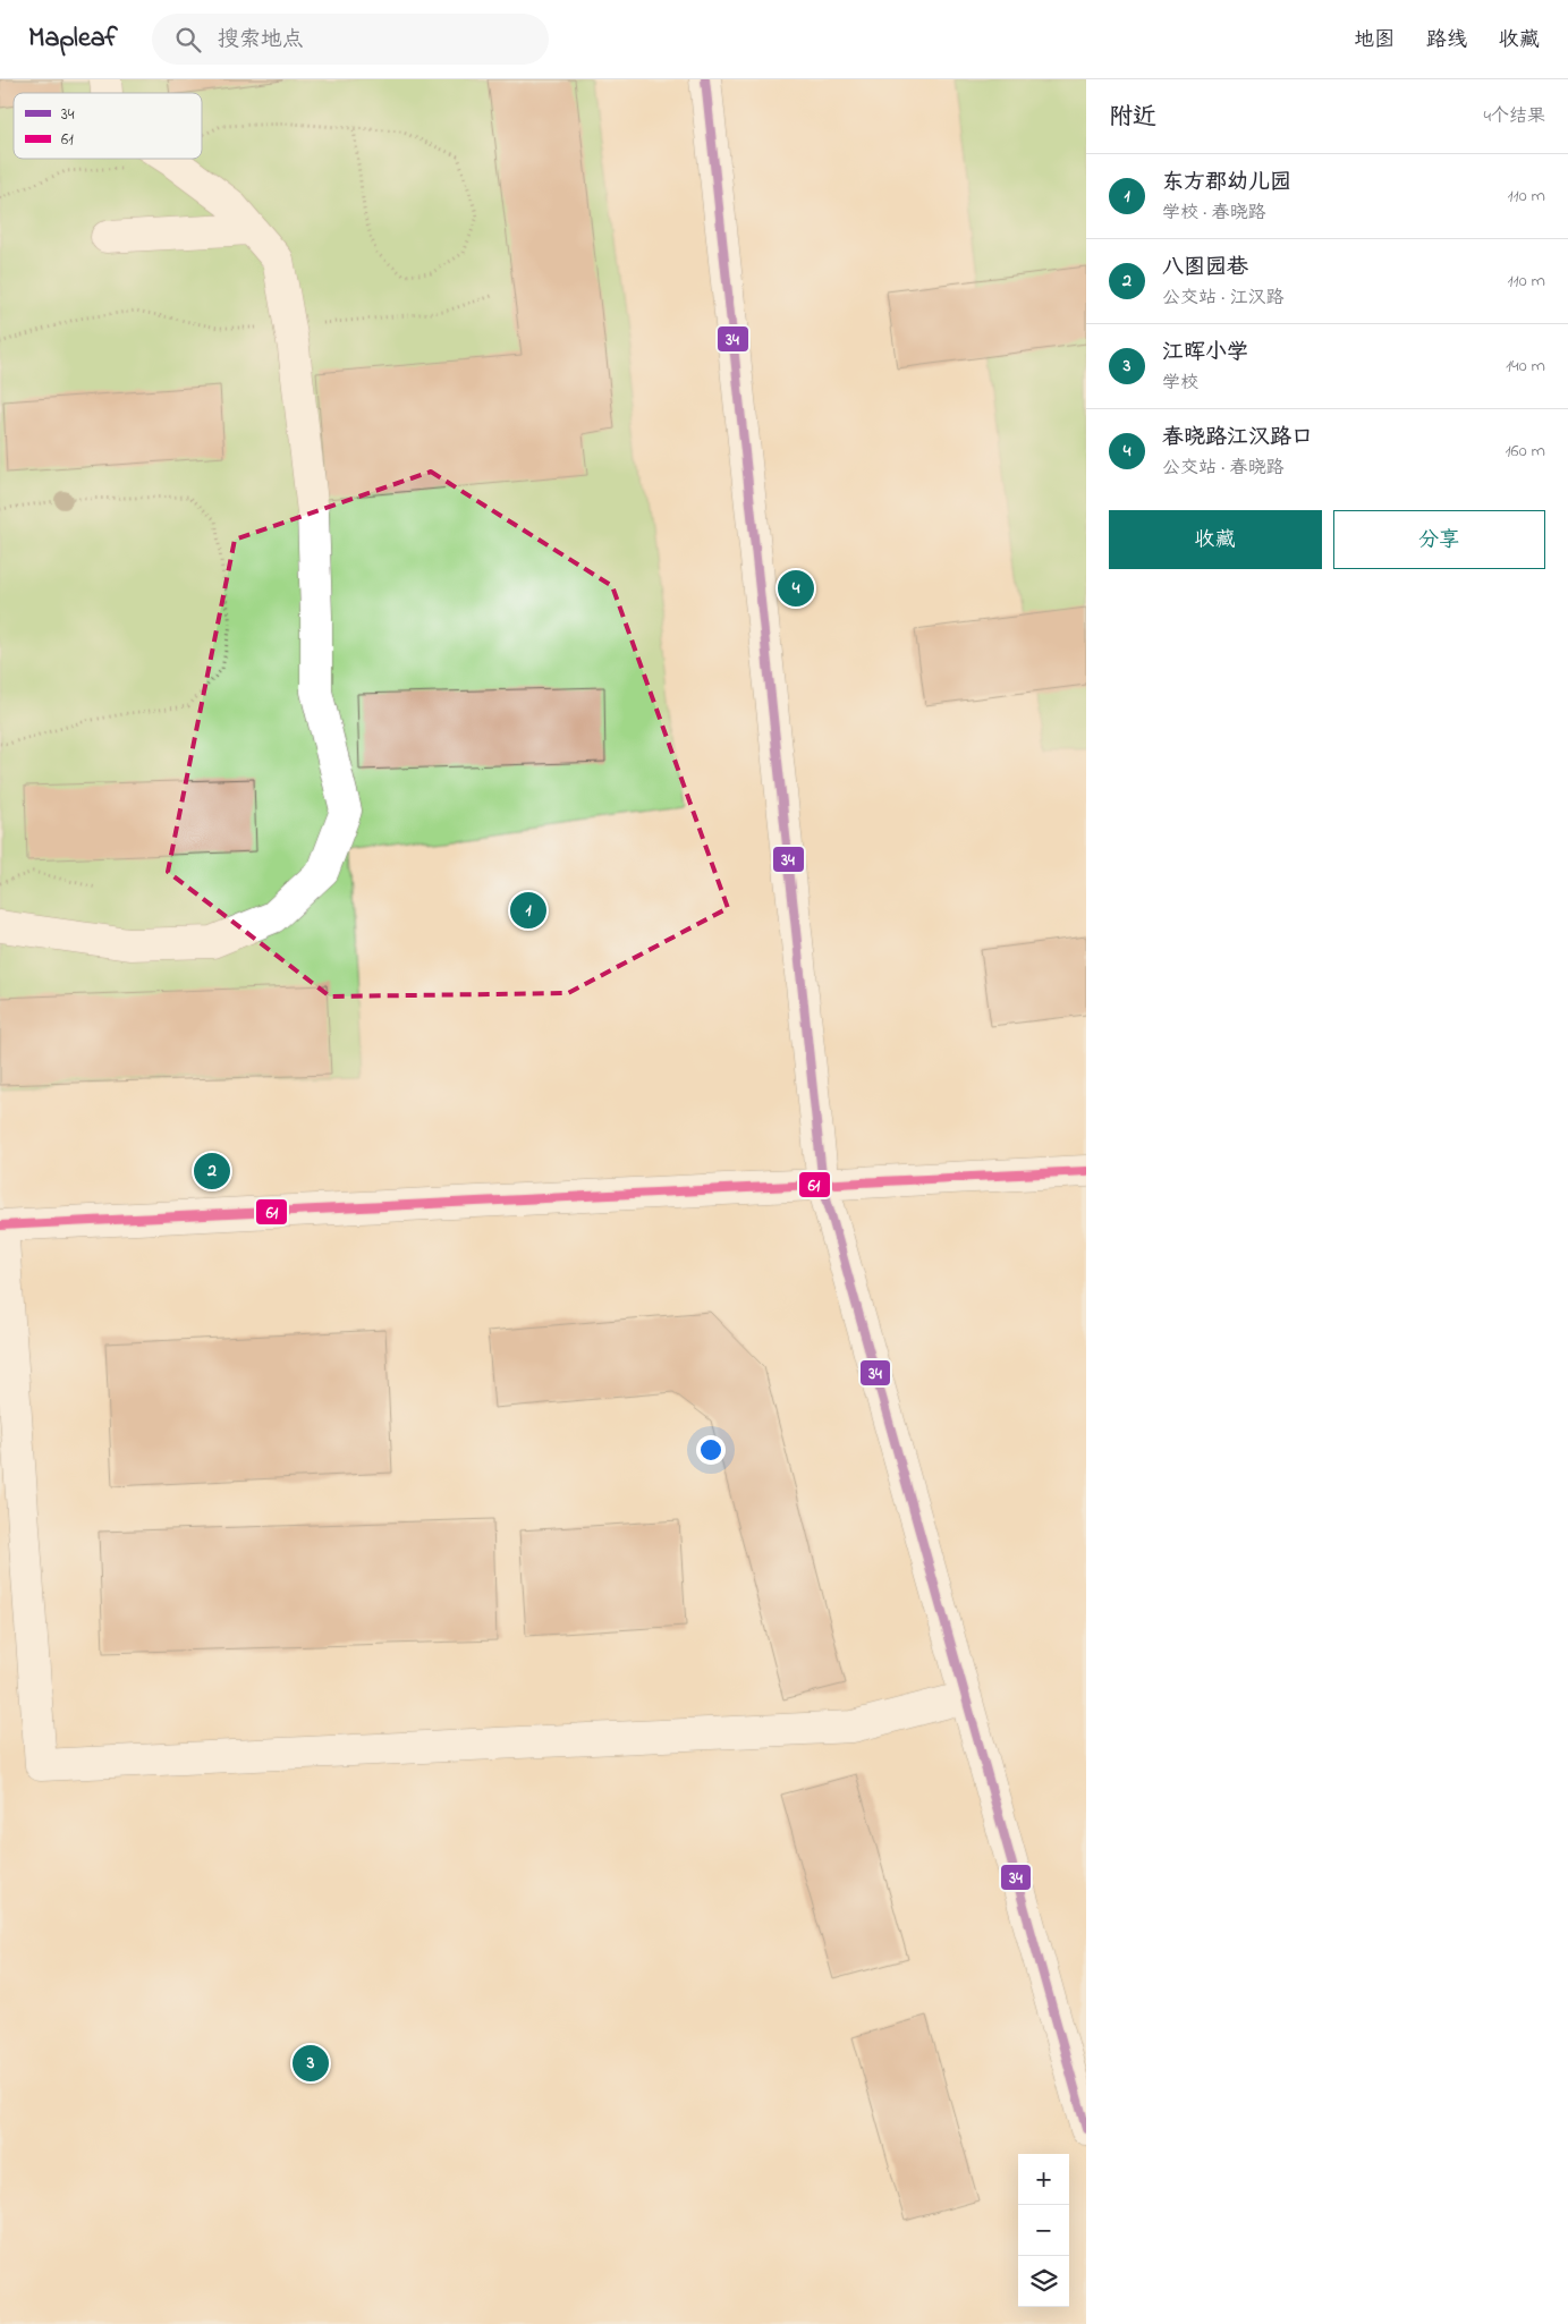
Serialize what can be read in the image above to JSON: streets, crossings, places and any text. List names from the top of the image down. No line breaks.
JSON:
{"lines":["transit line 34","transit line 61"],"legend":["34","61"],"page":{"header":"Mapleaf","search":"搜索地点","nav":["地图","路线","收藏"],"heading":["附近","4个结果"],"list":[{"mark":"1","name":"东方郡幼儿园","note":"学校 · 春晓路","value":"110 m"},{"mark":"2","name":"八图园巷","note":"公交站 · 江汉路","value":"110 m"},{"mark":"3","name":"江晖小学","note":"学校","value":"140 m"},{"mark":"4","name":"春晓路江汉路口","note":"公交站 · 春晓路","value":"160 m"}],"buttons":["收藏","分享"],"pins":["4","1","2","3"],"map_buttons":["+","−"]}}
